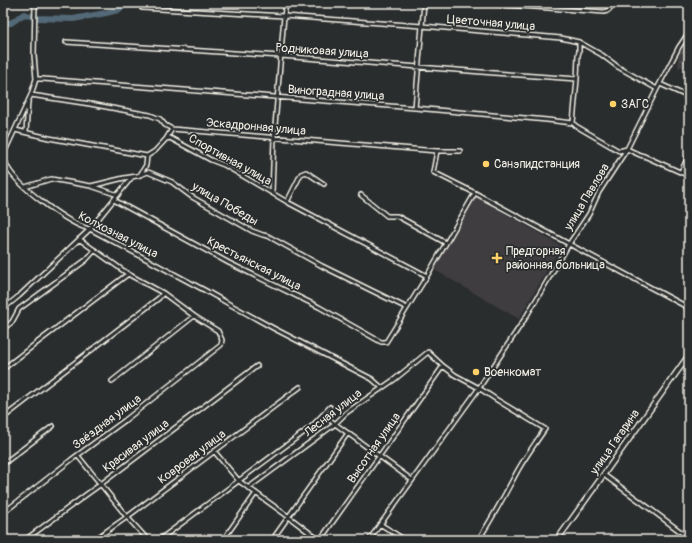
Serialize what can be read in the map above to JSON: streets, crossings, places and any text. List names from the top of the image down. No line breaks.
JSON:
{"streets":{"street":["Цветочная улица","Родниковая улица","Виноградная улица","Эскадронная улица","Спортивная улица","улица Павлова","улица Победы","Колхозная улица","Крестьянская улица","Лесная улица","Звёздная улица","улица Гагарина","Красивая улица","Высотная улица","Ковровая улица"]},"crossings":[["Цветочная улица","улица Павлова"],["Виноградная улица","улица Павлова"],["Виноградная улица","Колхозная улица"],["Эскадронная улица","Колхозная улица"],["улица Победы","Колхозная улица"],["улица Победы","Крестьянская улица"],["Колхозная улица","Лесная улица"],["Лесная улица","Высотная улица"]],"places":{"other":["ЗАГС","Санэпидстанция","Военкомат"],"health":["Предгорная районная больница"]}}
